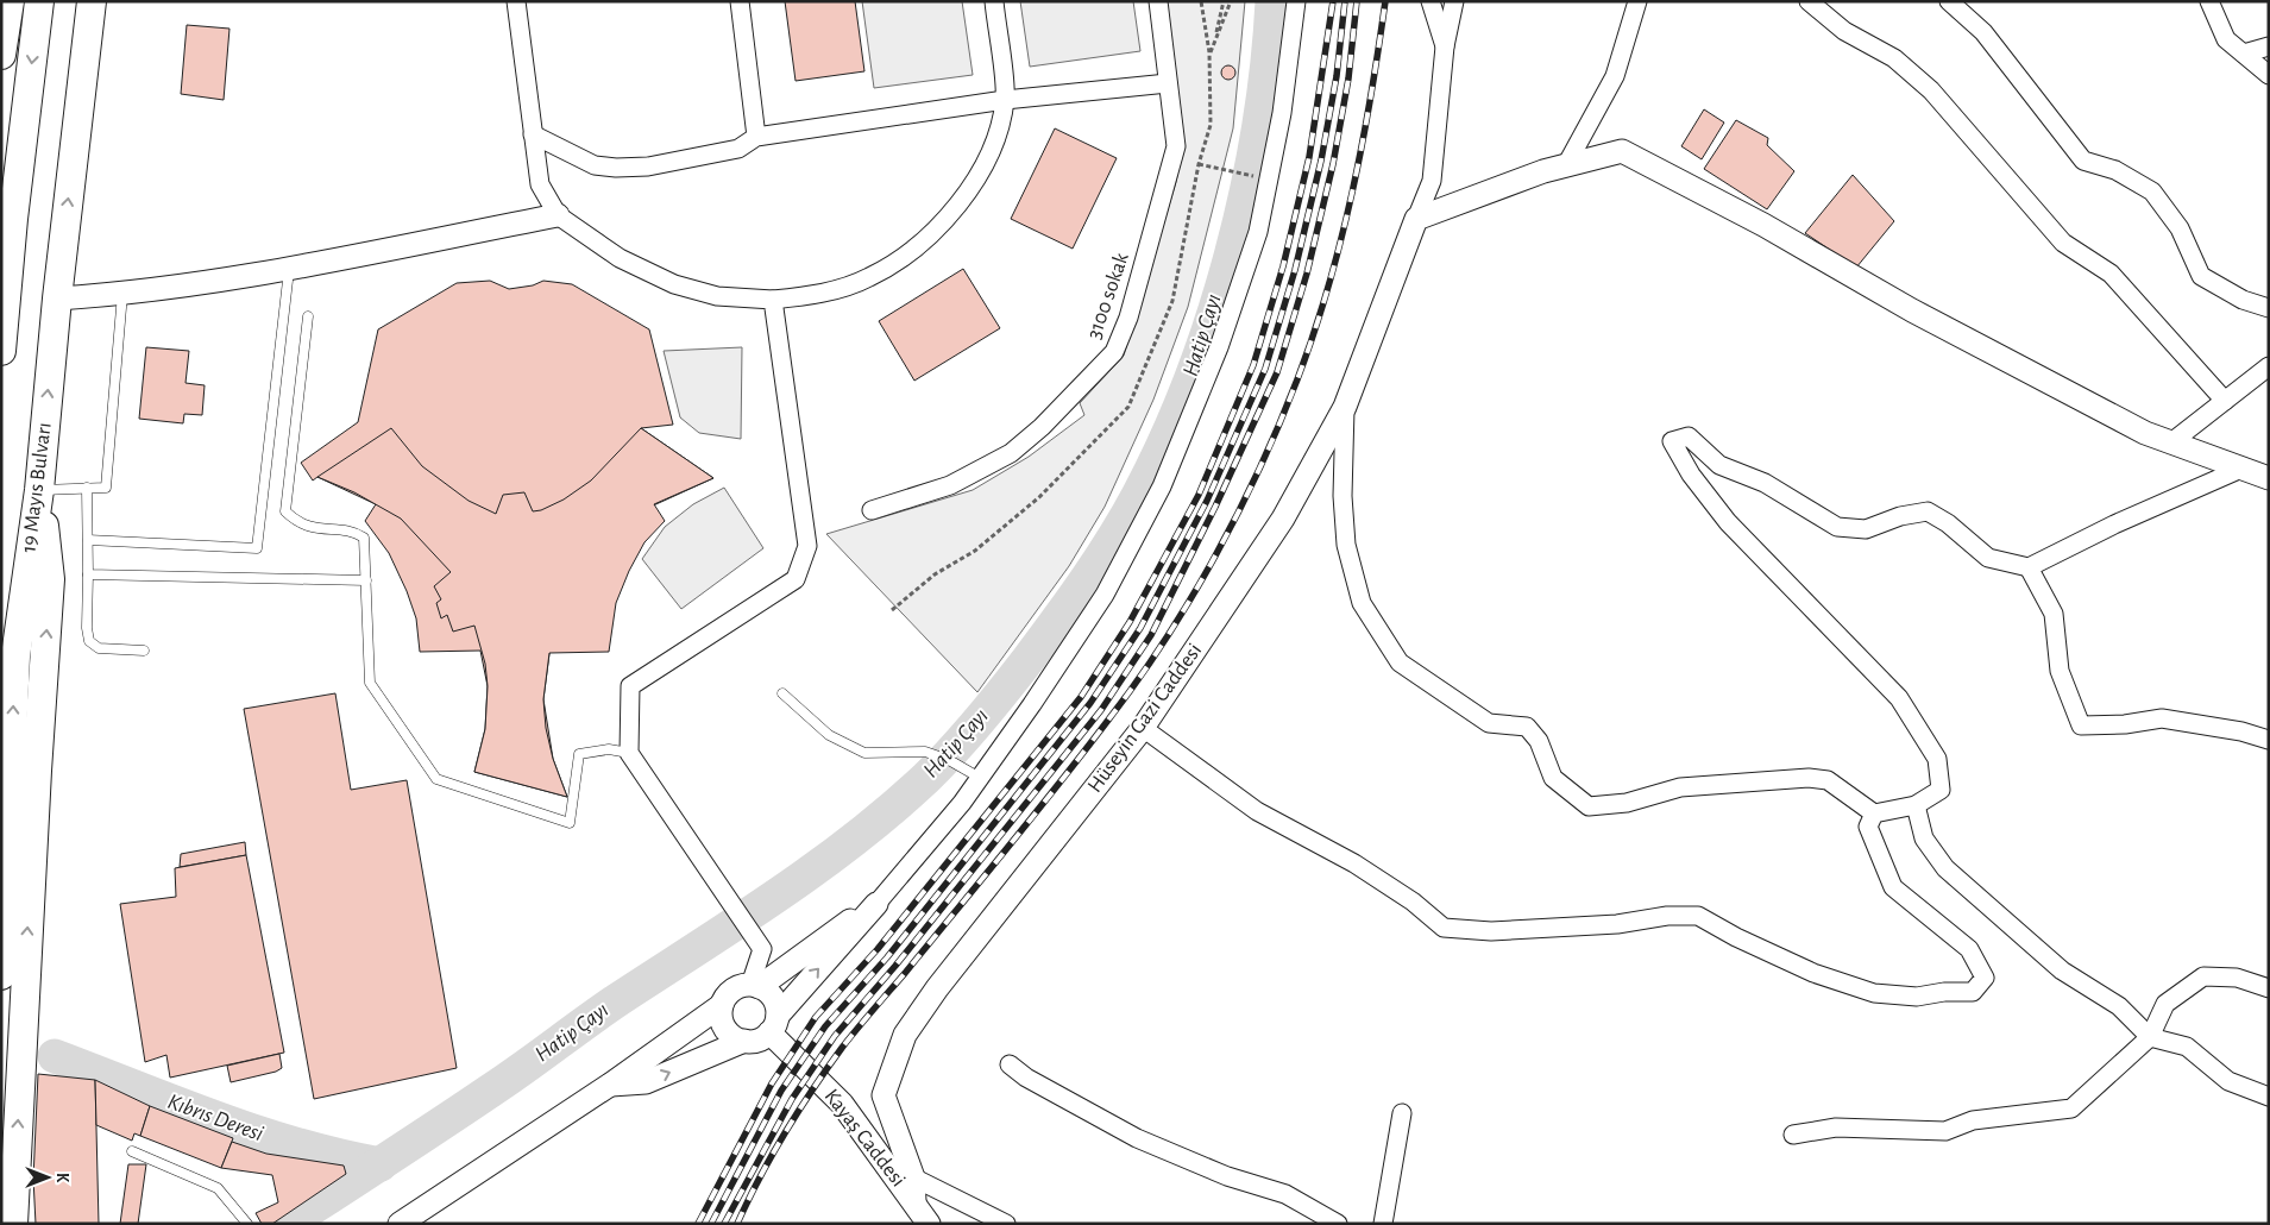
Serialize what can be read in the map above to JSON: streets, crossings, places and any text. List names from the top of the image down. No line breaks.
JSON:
{"streets":{"highway":["19 Mayıs Bulvarı"],"street":["3100 sokak","Hüseyin Gazi Caddesi","Kayaş Caddesi"]},"crossings":[["Hüseyin Gazi Caddesi","Kayaş Caddesi"]],"water":["Hatip Çayı","Kıbrıs Deresi"],"north":"right"}
